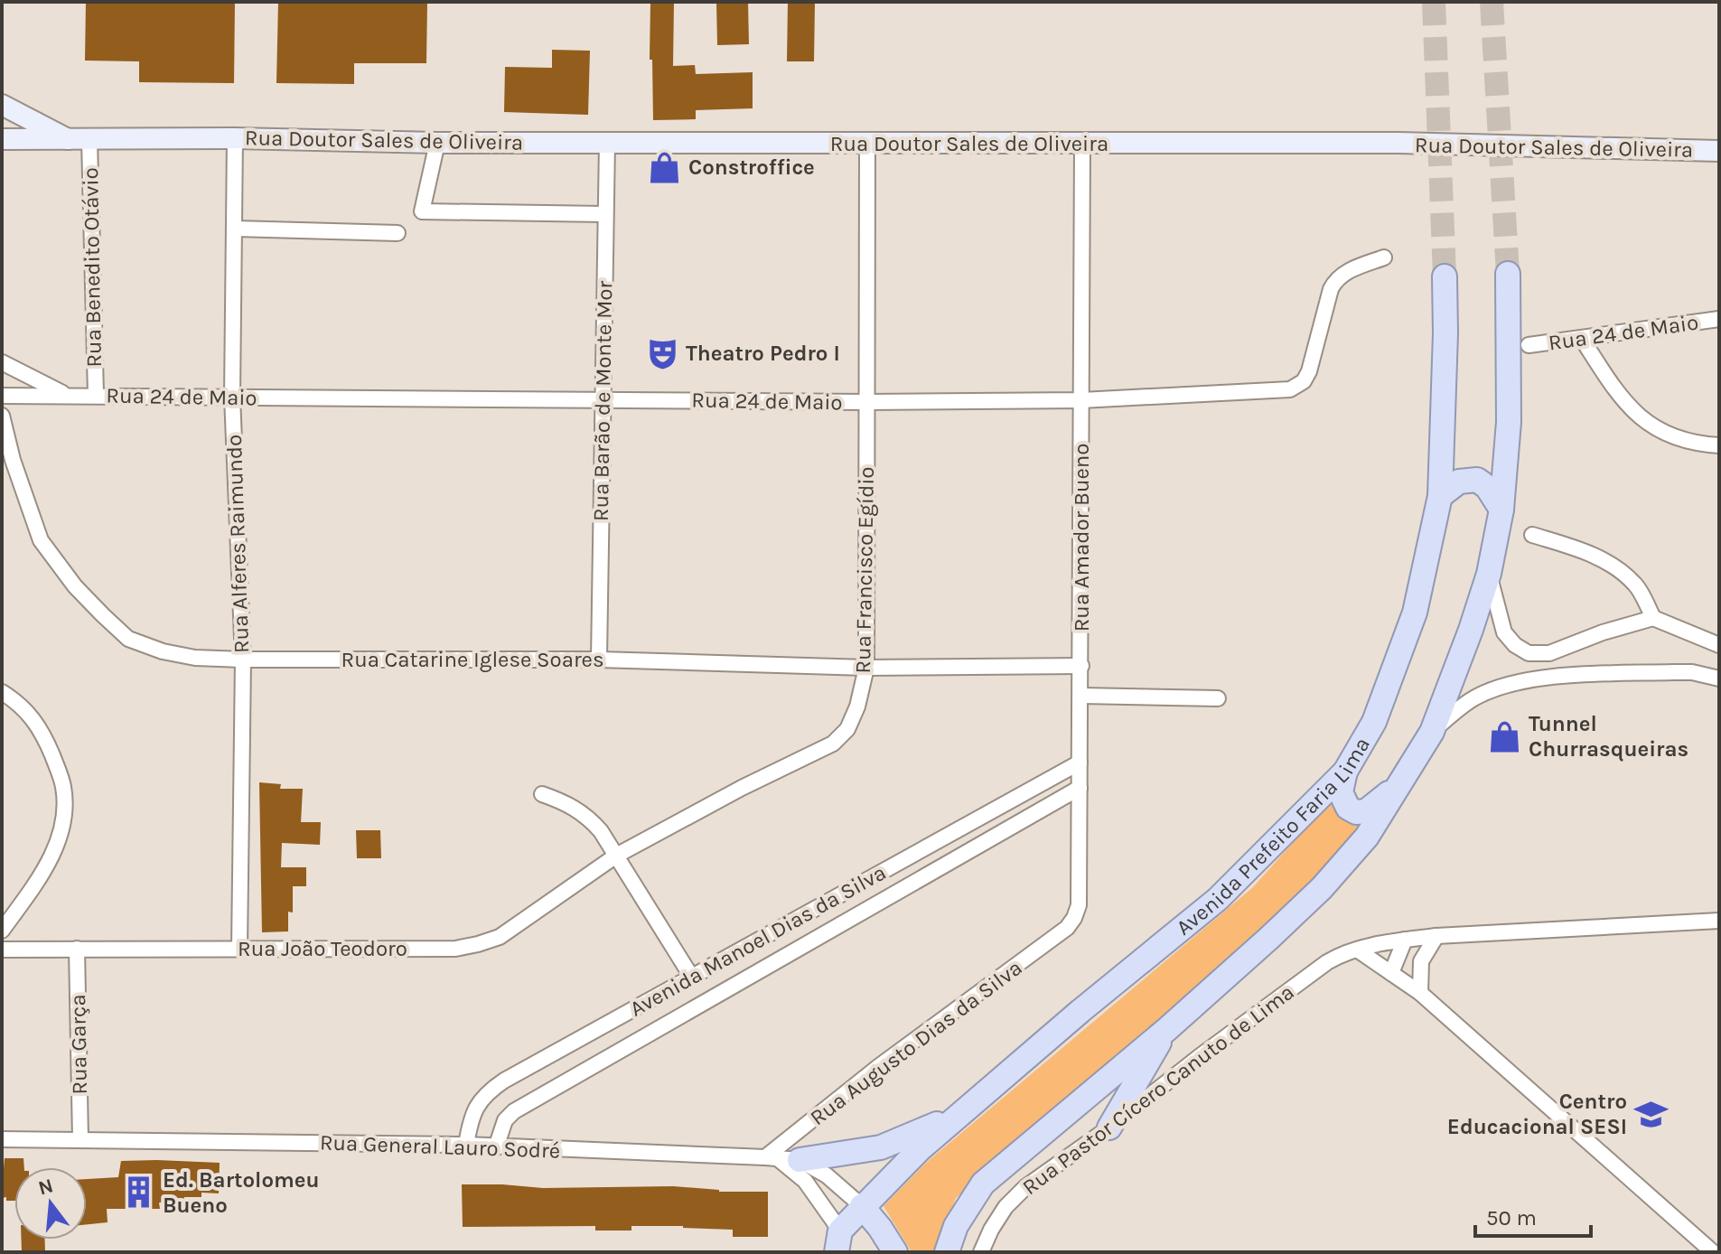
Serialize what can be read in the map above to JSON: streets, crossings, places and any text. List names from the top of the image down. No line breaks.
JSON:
{"streets":{"main road":["Rua Doutor Sales de Oliveira","Avenida Prefeito Faria Lima"],"street":["Rua Benedito Otávio","Rua 24 de Maio","Rua Barão de Monte Mor","Rua Amador Bueno","Rua Alferes Raimundo","Rua Francisco Egídio","Rua Catarine Iglese Soares","Avenida Manoel Dias da Silva","Rua João Teodoro","Rua Augusto Dias da Silva","Rua Garça","Rua Pastor Cícero Canuto de Lima","Rua General Lauro Sodré"]},"crossings":[["Rua Doutor Sales de Oliveira","Rua Benedito Otávio"],["Rua Doutor Sales de Oliveira","Rua Barão de Monte Mor"],["Rua Doutor Sales de Oliveira","Rua Amador Bueno"],["Rua Doutor Sales de Oliveira","Rua Alferes Raimundo"],["Rua Doutor Sales de Oliveira","Rua Francisco Egídio"],["Rua Benedito Otávio","Rua 24 de Maio"],["Rua 24 de Maio","Rua Barão de Monte Mor"],["Rua 24 de Maio","Rua Amador Bueno"],["Rua 24 de Maio","Rua Alferes Raimundo"],["Rua 24 de Maio","Rua Francisco Egídio"],["Rua Barão de Monte Mor","Rua Catarine Iglese Soares"],["Rua Amador Bueno","Rua Catarine Iglese Soares"],["Rua Amador Bueno","Avenida Manoel Dias da Silva"],["Rua Amador Bueno","Rua Augusto Dias da Silva"],["Rua Alferes Raimundo","Rua Catarine Iglese Soares"],["Rua Alferes Raimundo","Rua João Teodoro"],["Rua Francisco Egídio","Rua Catarine Iglese Soares"],["Rua Francisco Egídio","Rua João Teodoro"],["Avenida Prefeito Faria Lima","Rua General Lauro Sodré"],["Avenida Manoel Dias da Silva","Rua General Lauro Sodré"],["Rua João Teodoro","Rua Garça"],["Rua Augusto Dias da Silva","Rua General Lauro Sodré"],["Rua Garça","Rua General Lauro Sodré"]],"places":{"shop":["Constroffice","Tunnel Churrasqueiras"],"theatre":["Theatro Pedro I"],"school or university":["Centro Educacional SESI"],"building":["Ed. Bartolomeu Bueno"]},"scale_bar":"50 m","north":"top"}
